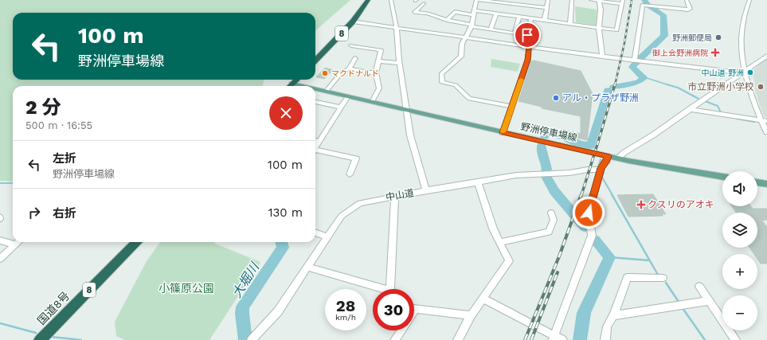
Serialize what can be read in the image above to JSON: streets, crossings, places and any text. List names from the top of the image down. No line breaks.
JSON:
{"streets":{"highway":["8","国道8号"],"main road":["野洲停車場線"],"street":["中山道"]},"water":["大堀川"],"parks":["小篠原公園"],"places":{"other":["野洲郵便局","中山道 野洲","マクドナルド","市立野洲小学校","アル・プラザ野洲"],"health":["御上会野洲病院","クスリのアオキ"]},"page":{"turn":["100 m","野洲停車場線"],"heading":["2 分","500 m · 16:55"],"list":[{"name":"左折","note":"野洲停車場線","value":"100 m"},{"name":"右折","value":"130 m"}],"map_buttons":["+","−"],"speed":"28 km/h","limit":"30"}}
